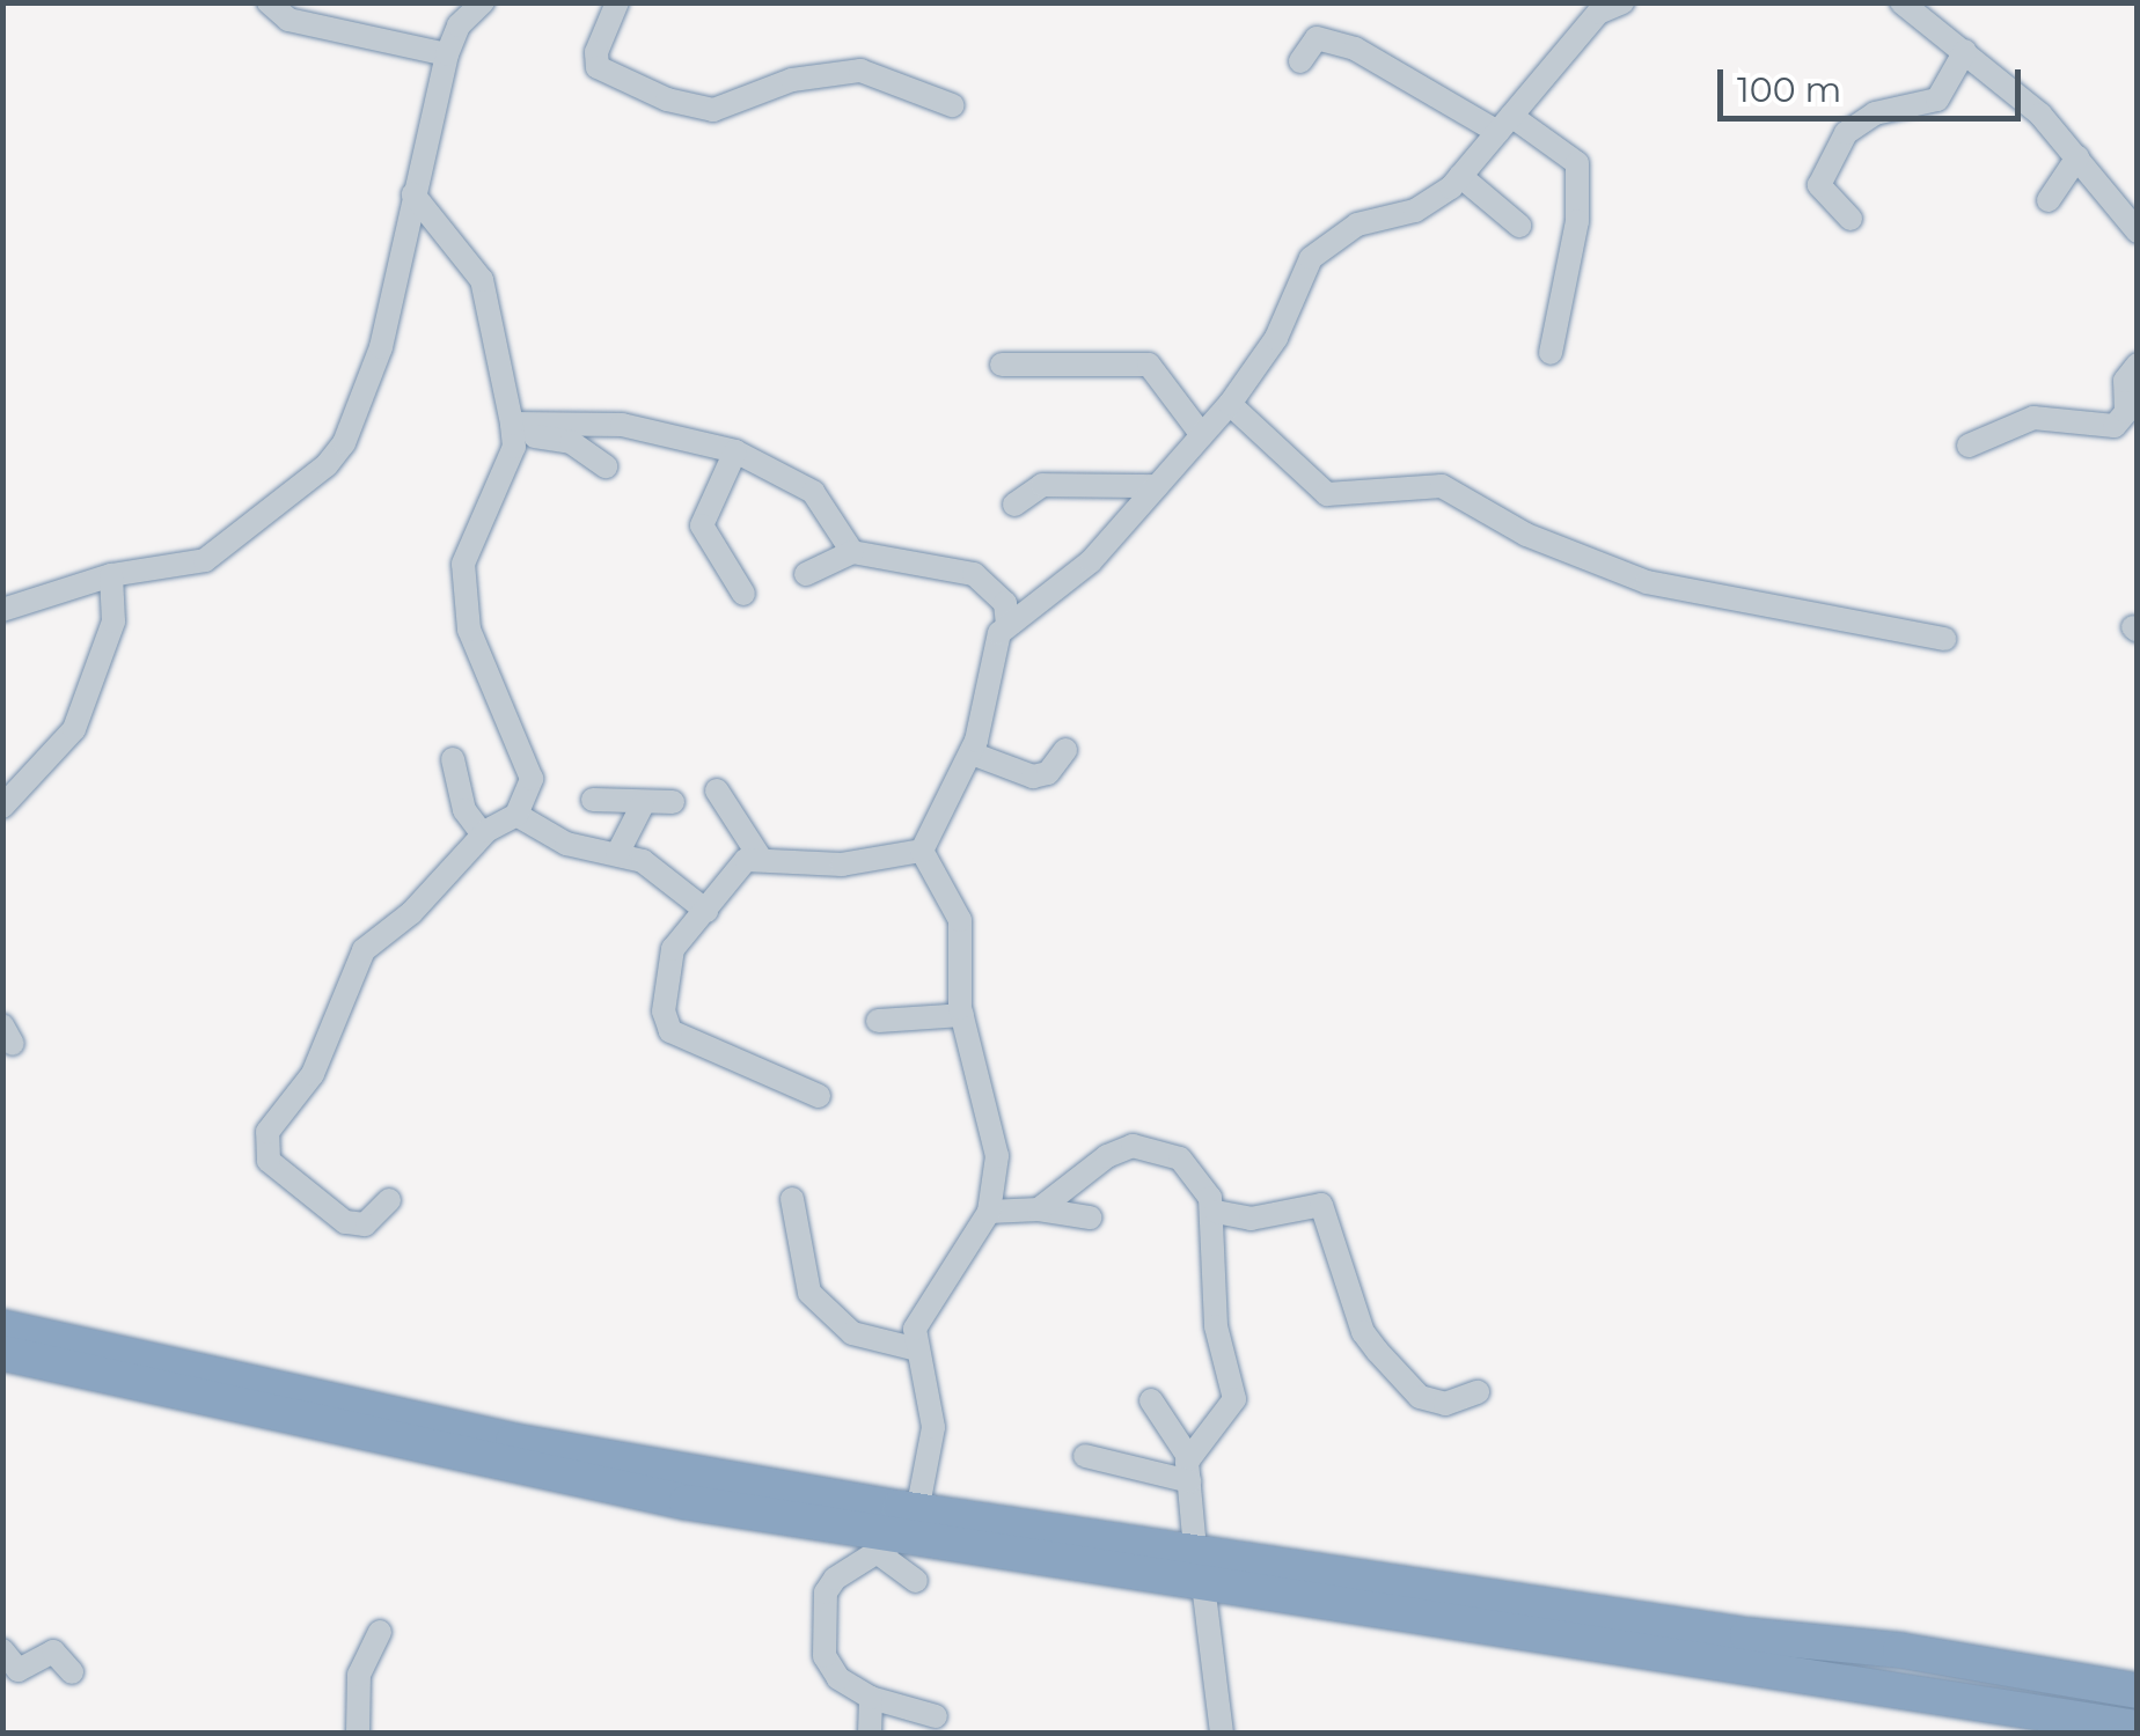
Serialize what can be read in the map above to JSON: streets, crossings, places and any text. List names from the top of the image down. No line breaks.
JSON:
{"scale_bar":"100 m"}
